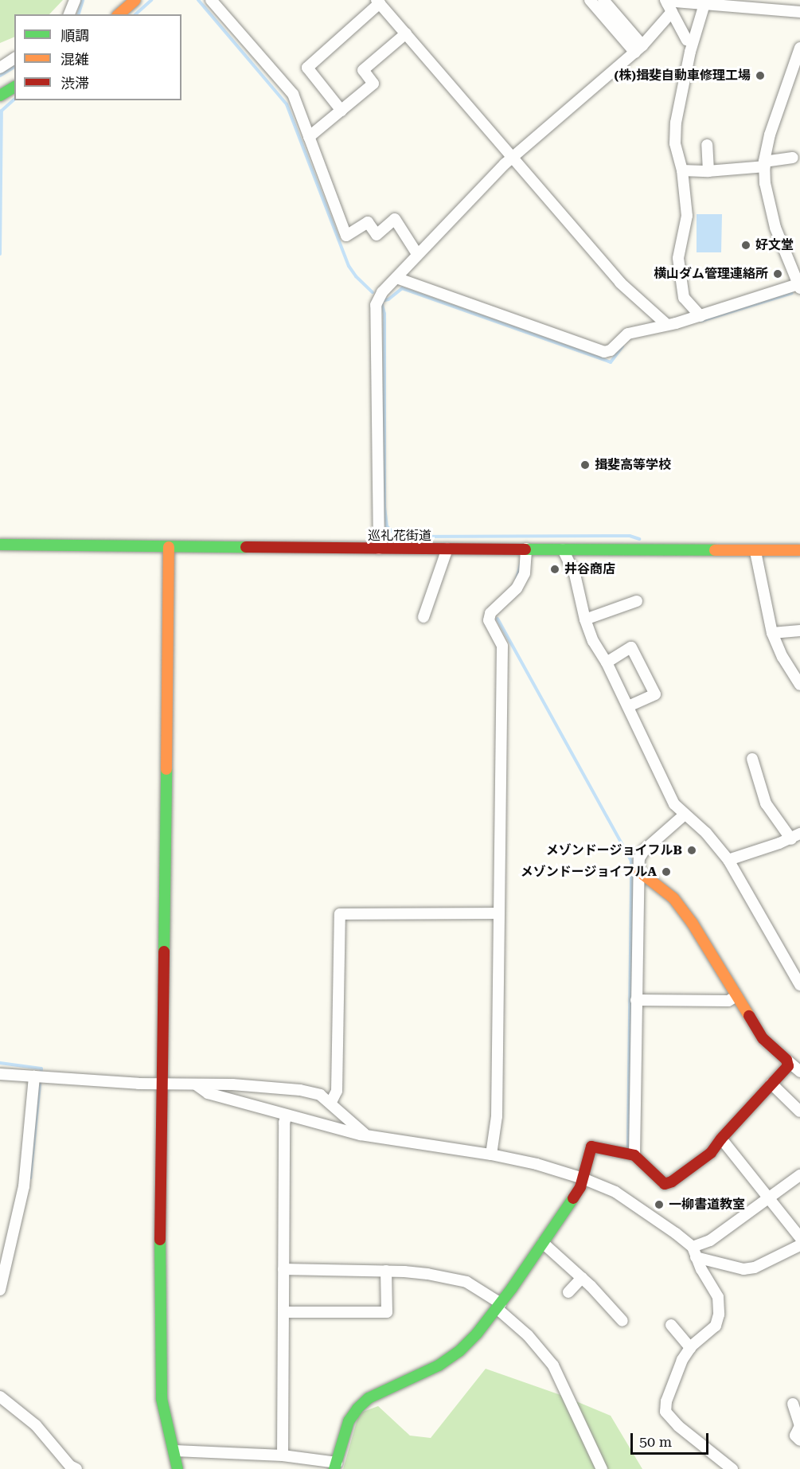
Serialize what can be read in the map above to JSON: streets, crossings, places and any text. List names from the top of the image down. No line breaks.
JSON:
{"streets":{"street":["巡礼花街道"]},"places":["(株)揖斐自動車修理工場","好文堂","横山ダム管理連絡所","揖斐高等学校","井谷商店","メゾンドージョイフルB","メゾンドージョイフルA","一柳書道教室"],"legend":["順調","混雑","渋滞"],"scale_bar":"50 m"}
